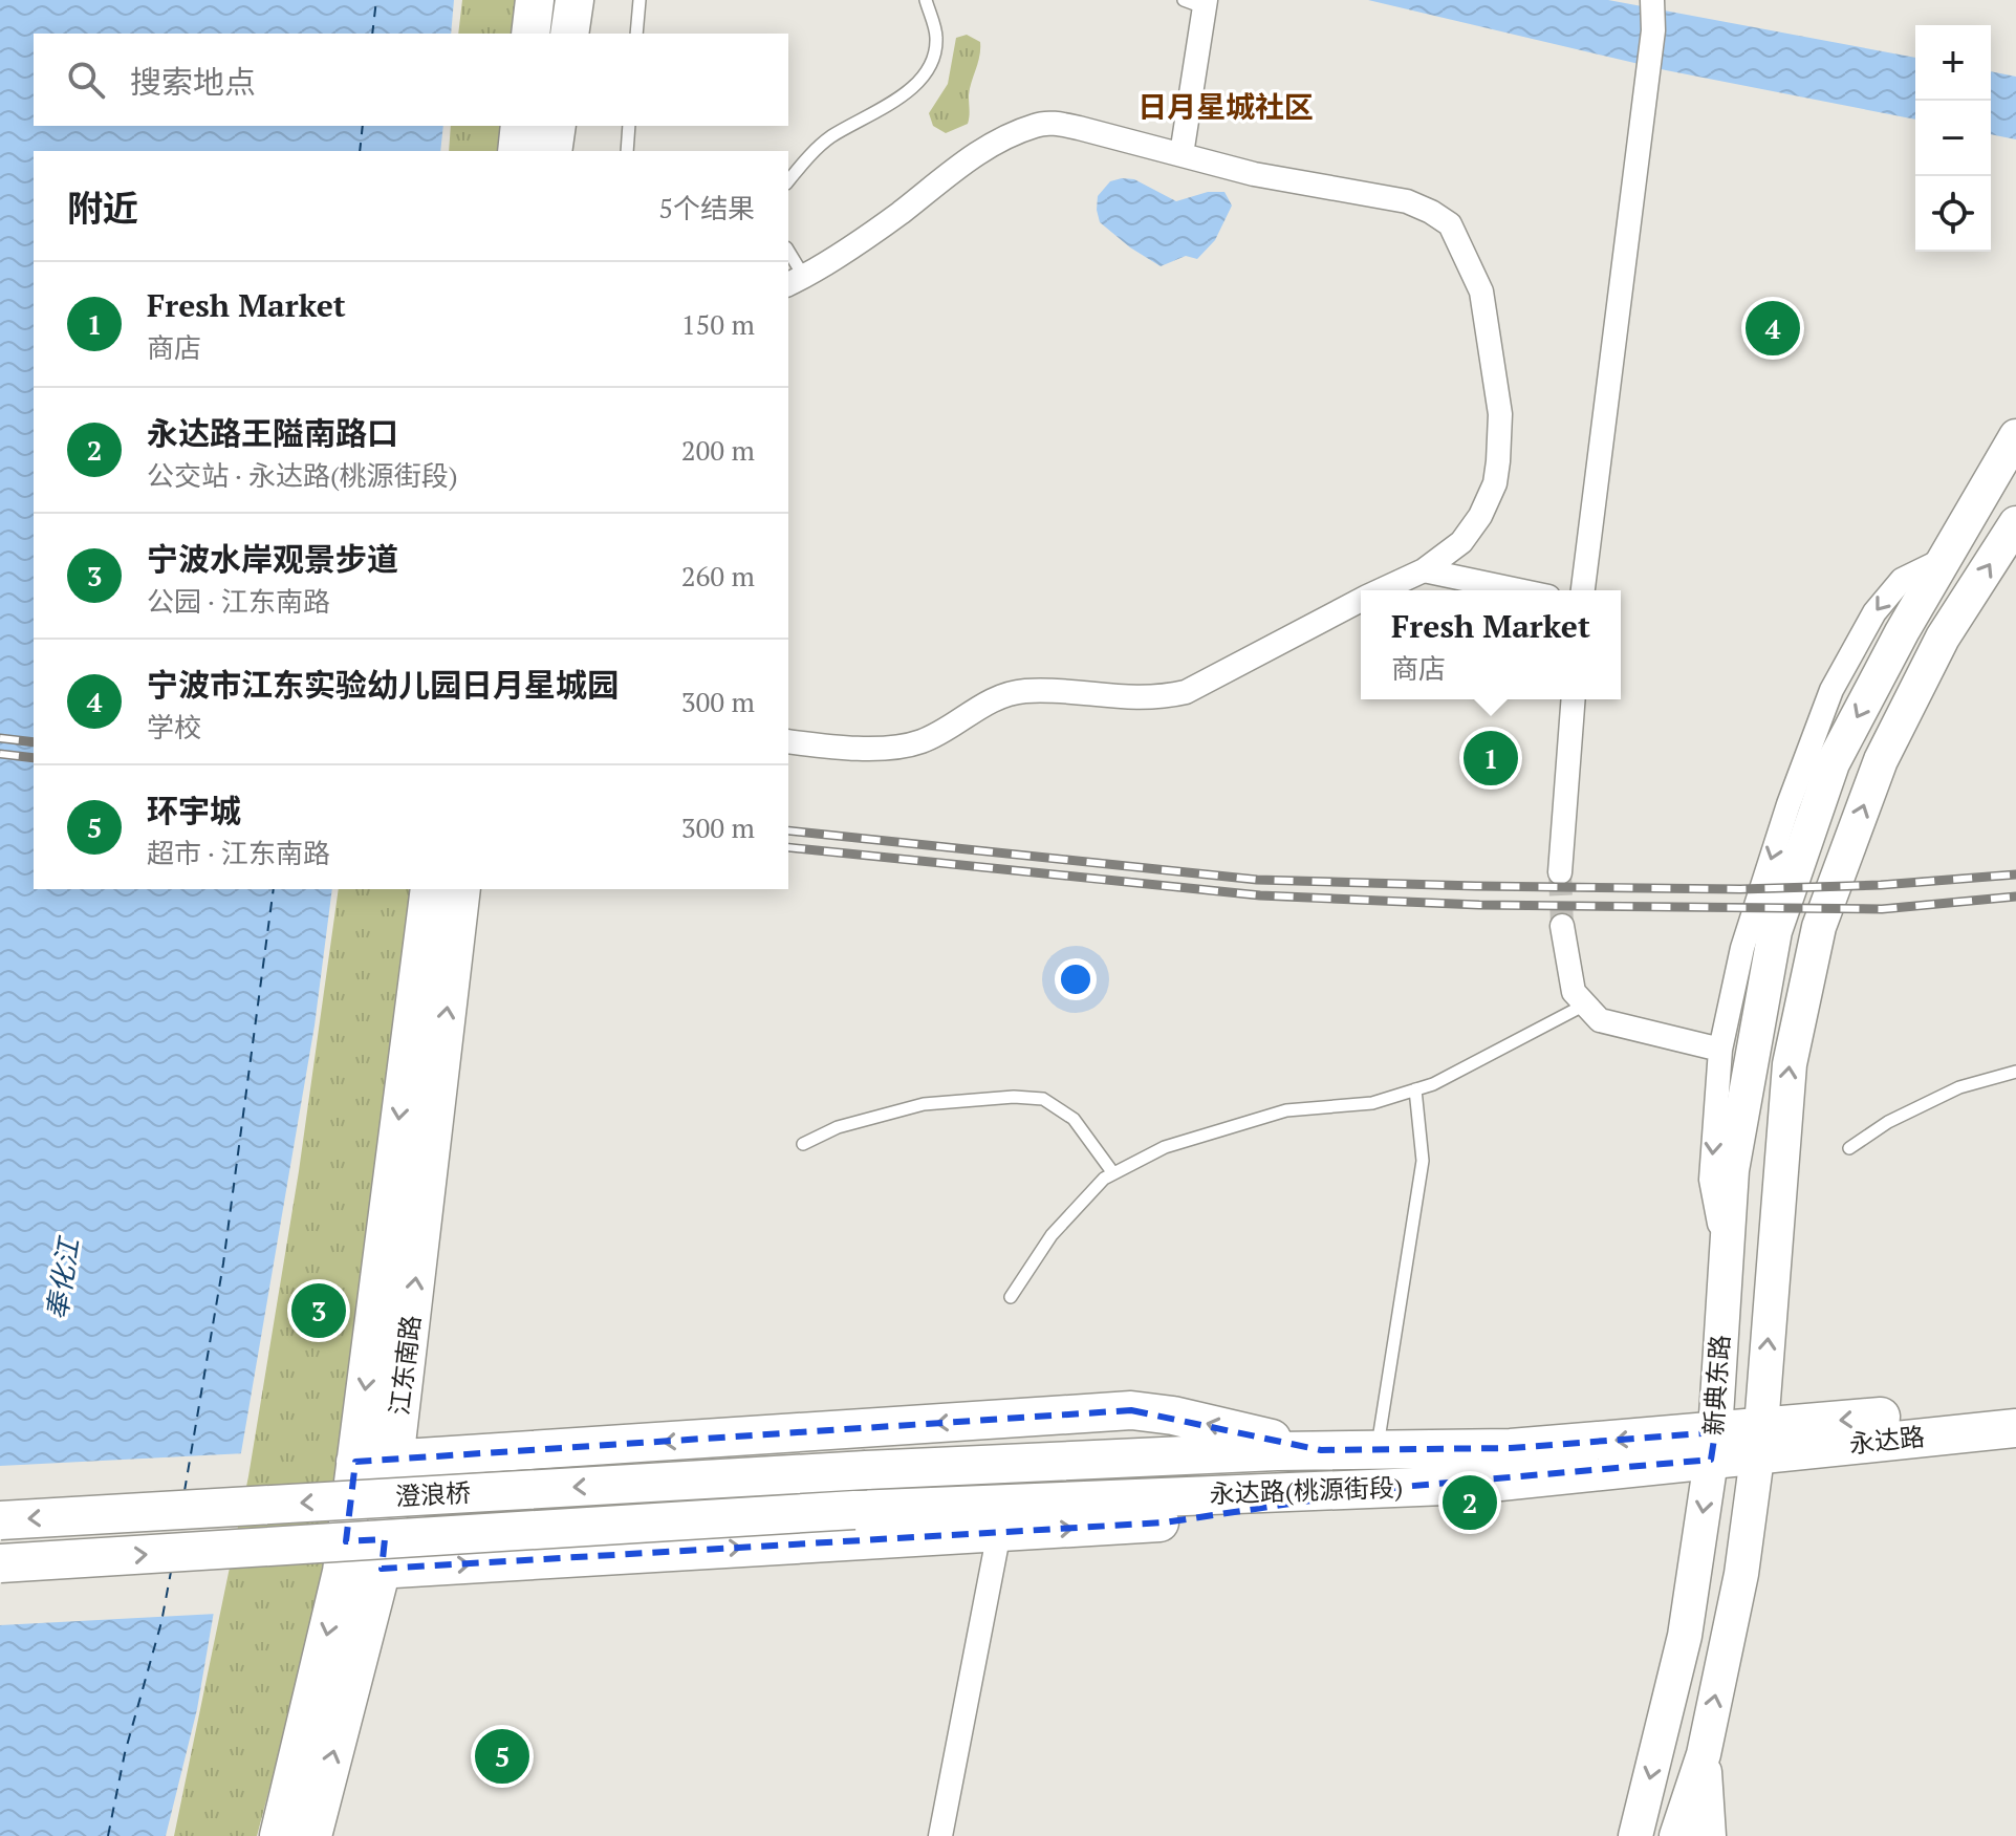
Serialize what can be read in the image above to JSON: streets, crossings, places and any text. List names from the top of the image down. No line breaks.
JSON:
{"streets":{"main road":["江东南路","新典东路","永达路","永达路(桃源街段)","澄浪桥"]},"crossings":[["新典东路","永达路"],["新典东路","永达路(桃源街段)"],["永达路","永达路(桃源街段)"],["永达路(桃源街段)","澄浪桥"]],"districts":["日月星城社区"],"water":["奉化江"],"page":{"map_buttons":["+","−"],"search":"搜索地点","heading":["附近","5个结果"],"list":[{"mark":"1","name":"Fresh Market","note":"商店","value":"150 m"},{"mark":"2","name":"永达路王隘南路口","note":"公交站 · 永达路(桃源街段)","value":"200 m"},{"mark":"3","name":"宁波水岸观景步道","note":"公园 · 江东南路","value":"260 m"},{"mark":"4","name":"宁波市江东实验幼儿园日月星城园","note":"学校","value":"300 m"},{"mark":"5","name":"环宇城","note":"超市 · 江东南路","value":"300 m"}],"pins":["4","1","3","2","5"],"popup":["Fresh Market","商店"]}}
